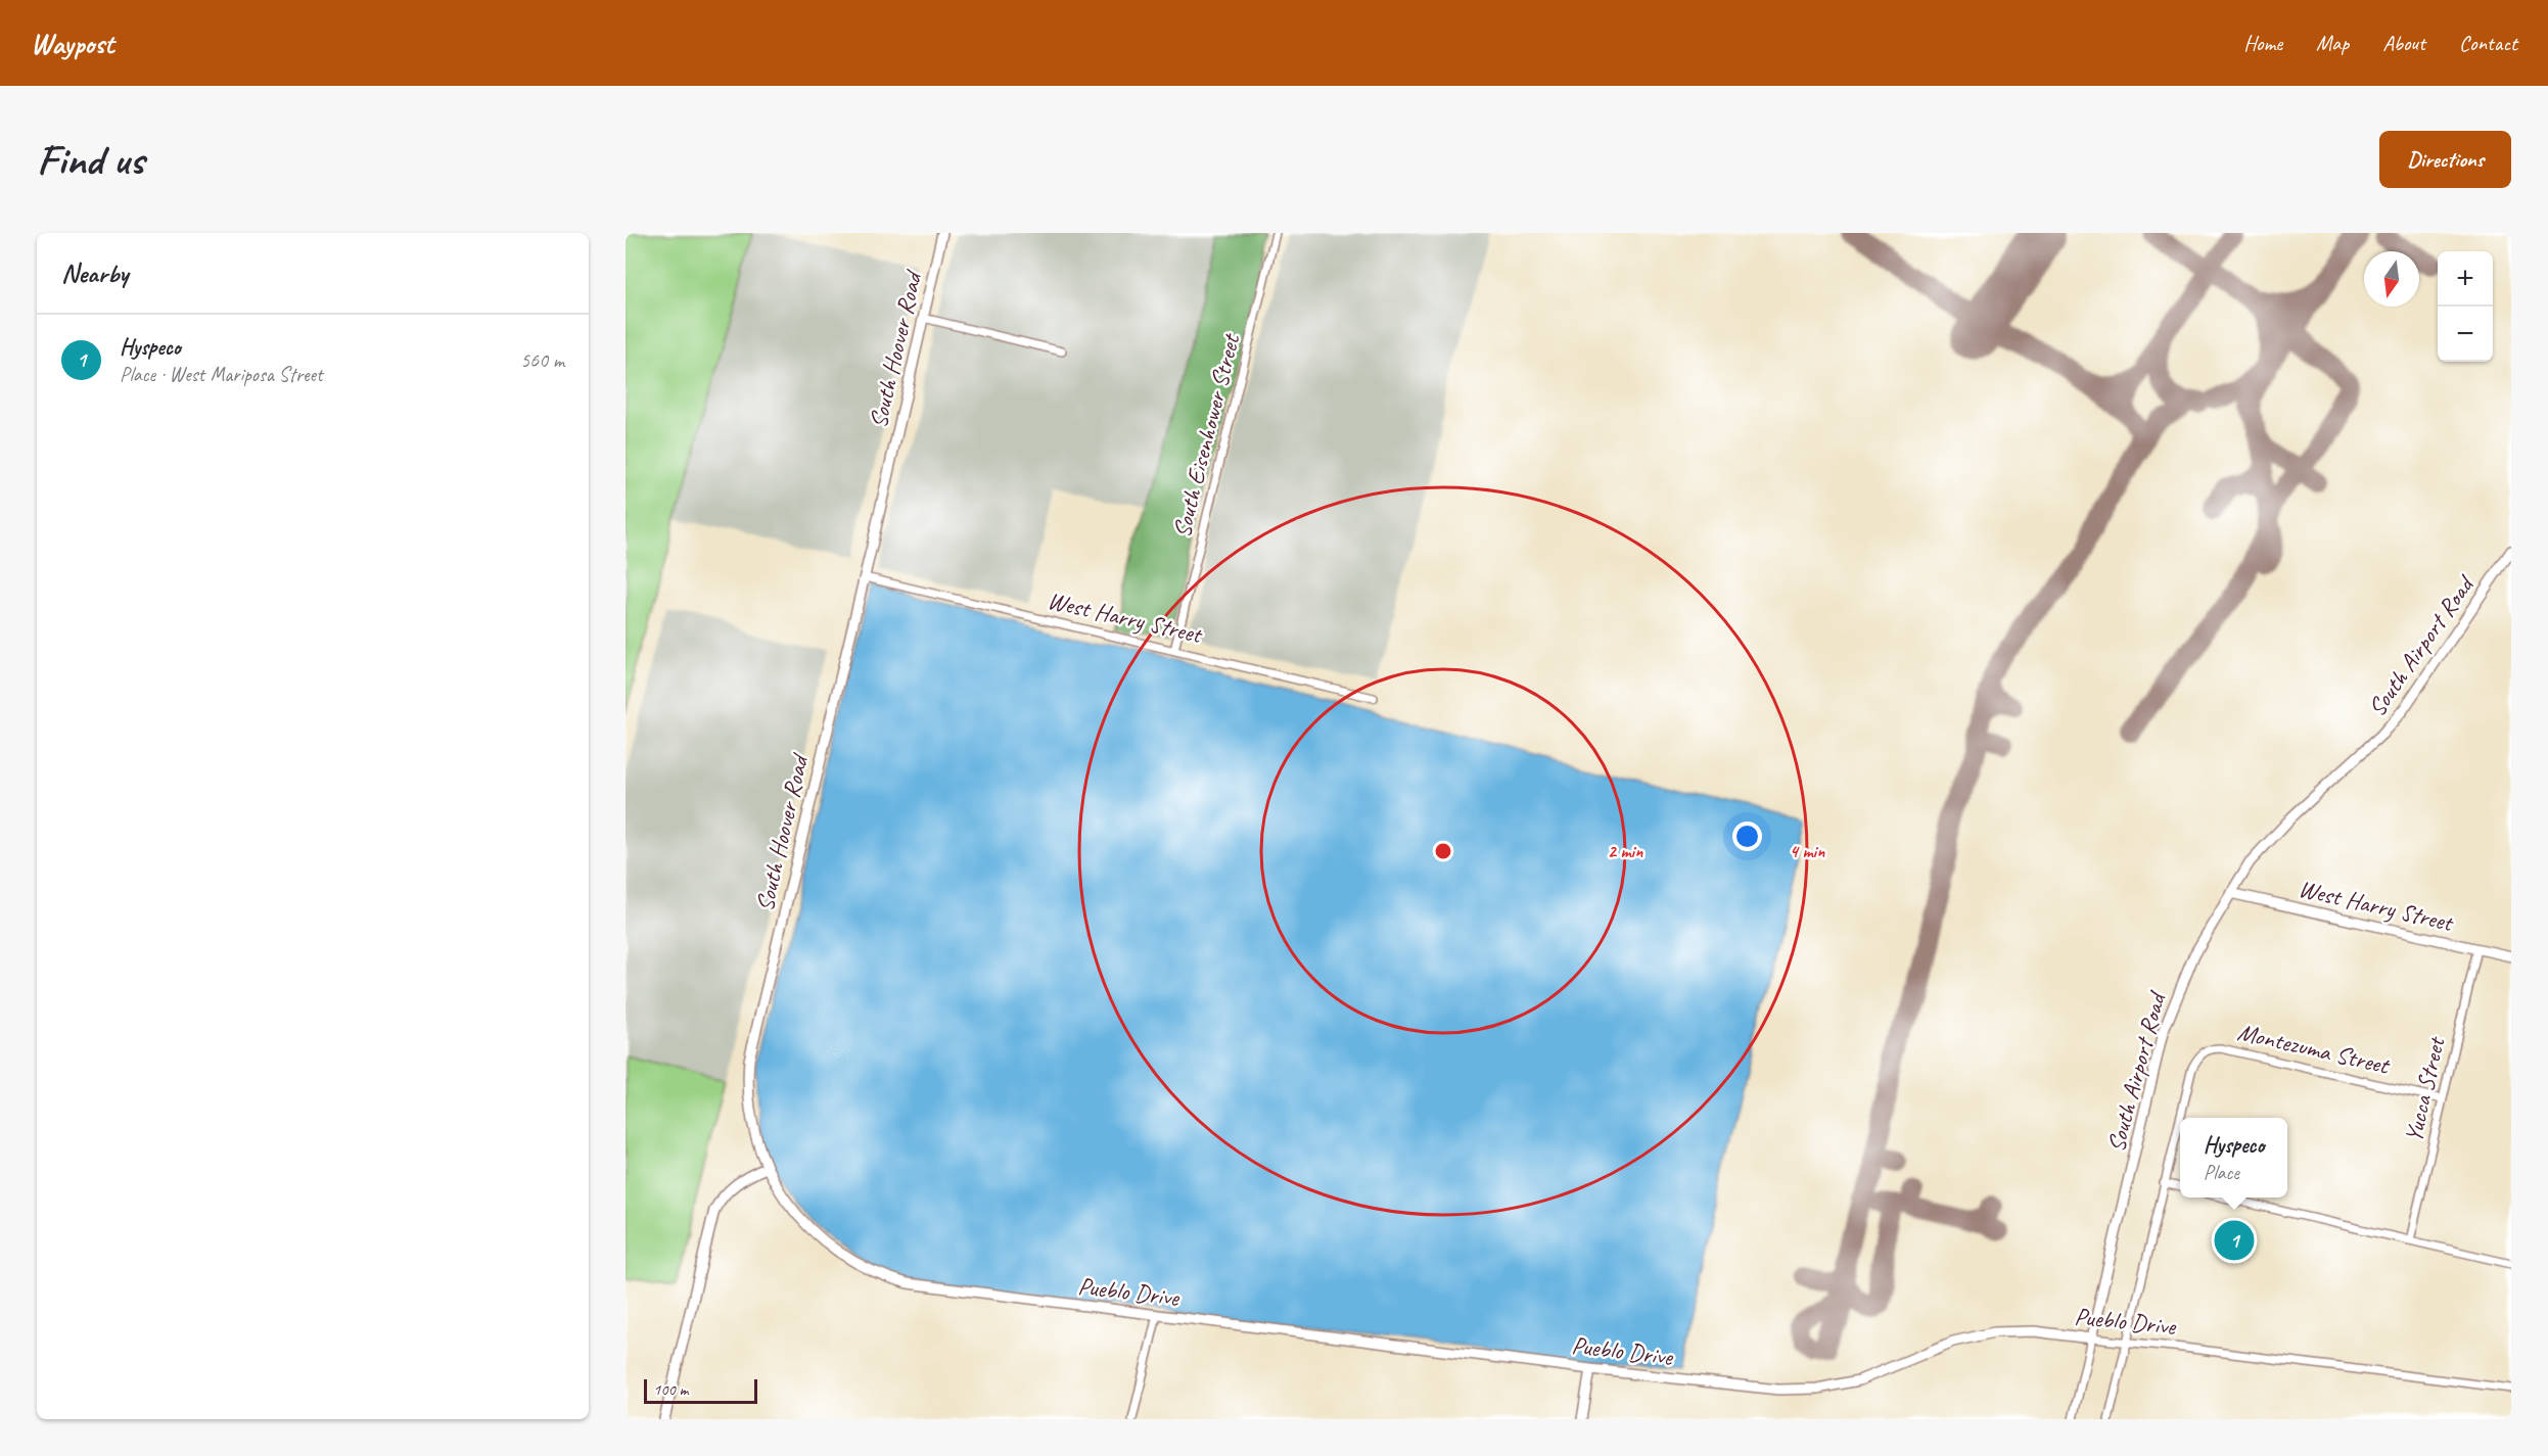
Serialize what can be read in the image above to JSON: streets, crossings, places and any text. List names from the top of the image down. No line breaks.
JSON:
{"streets":{"street":["South Hoover Road","South Eisenhower Street","West Harry Street","South Airport Road","Montezuma Street","Yucca Street","Pueblo Drive"]},"crossings":[["South Hoover Road","West Harry Street"],["South Hoover Road","Pueblo Drive"],["South Eisenhower Street","West Harry Street"],["West Harry Street","South Airport Road"],["West Harry Street","Yucca Street"],["South Airport Road","Pueblo Drive"],["Montezuma Street","Yucca Street"]],"scale_bar":"100 m","north":"bottom","page":{"header":"Waypost","nav":["Home","Map","About","Contact"],"buttons":"Directions","title":"Find us","heading":"Nearby","map_buttons":["+","−"],"list":[{"mark":"1","name":"Hyspeco","note":"Place · West Mariposa Street","value":"560 m"}],"popup":["Hyspeco","Place"],"pins":"1","scale":"100 m"},"rings":["2 min","4 min"]}
